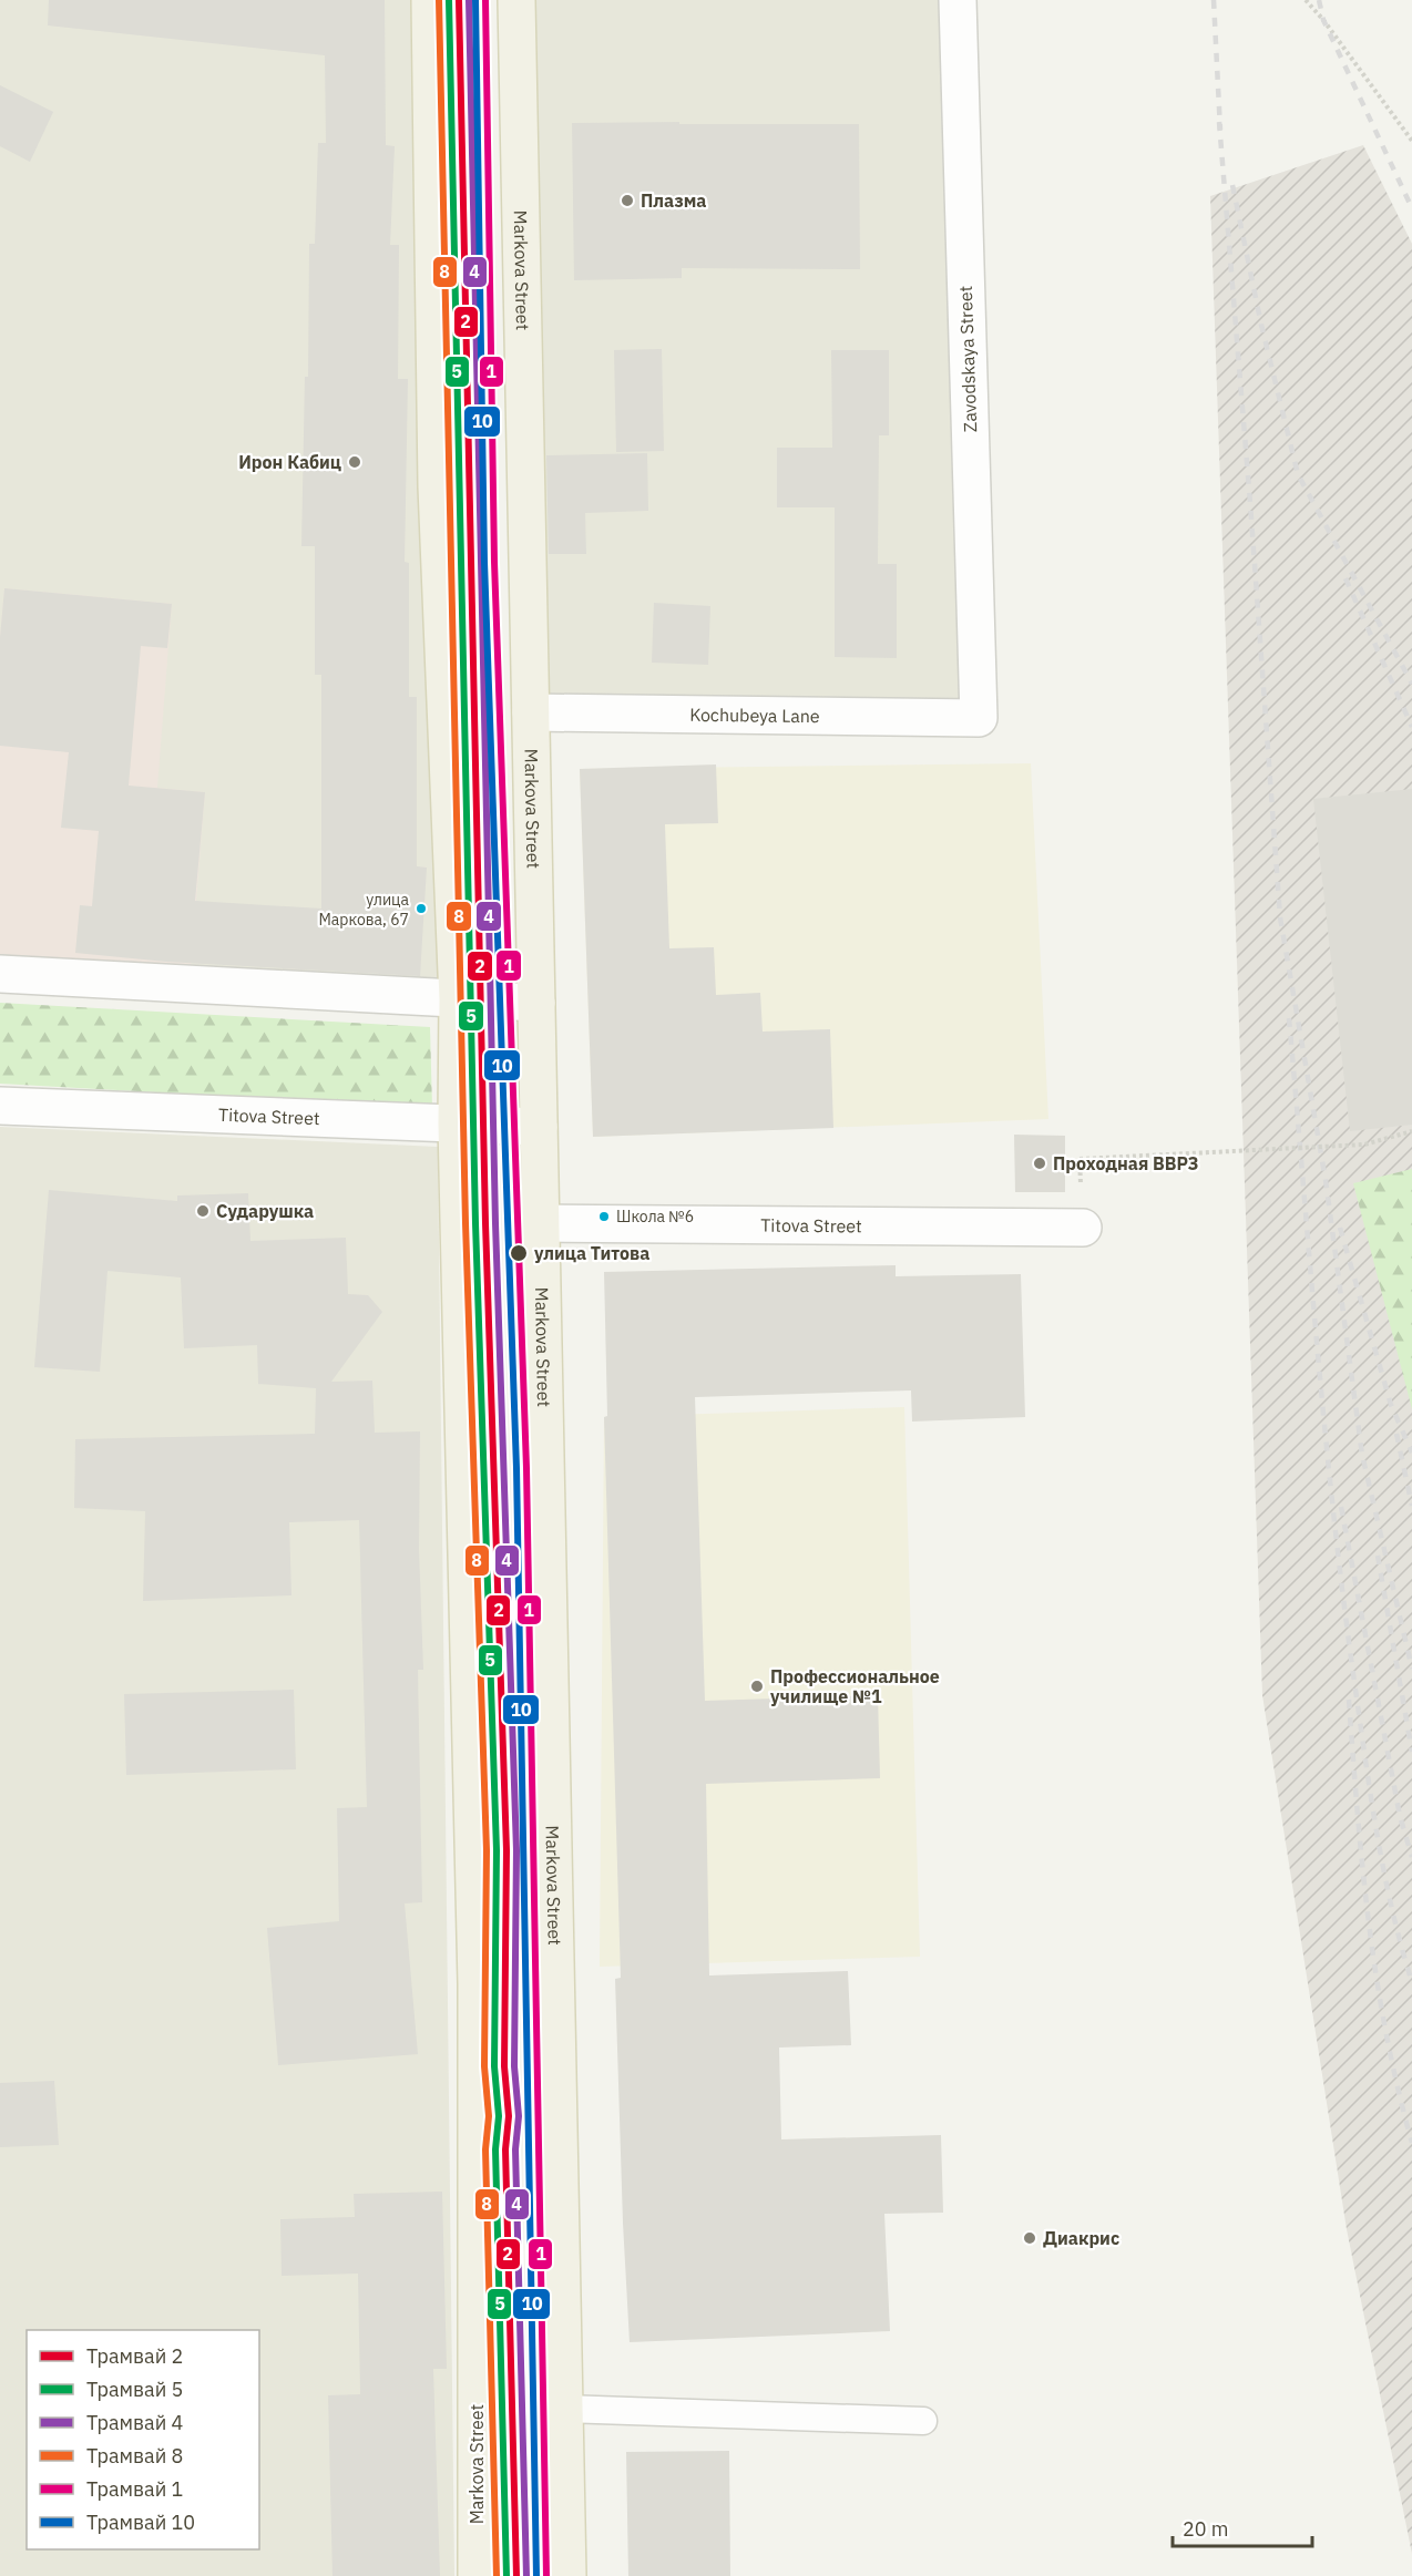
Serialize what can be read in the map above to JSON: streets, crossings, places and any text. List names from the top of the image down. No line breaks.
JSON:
{"streets":{"main road":["Markova Street"],"street":["Zavodskaya Street","Kochubeya Lane","Titova Street"]},"crossings":[["Markova Street","Kochubeya Lane"],["Markova Street","Titova Street"],["Zavodskaya Street","Kochubeya Lane"]],"places":["Плазма","Ирон Кабиц","улица Маркова, 67","Проходная ВВРЗ","Сударушка","Школа №6","улица Титова","Профессиональное училище №1","Диакрис"],"lines":["tram line 2","tram line 5","tram line 4","tram line 8","tram line 1","tram line 10"],"legend":["Трамвай 2","Трамвай 5","Трамвай 4","Трамвай 8","Трамвай 1","Трамвай 10"],"scale_bar":"20 m"}
